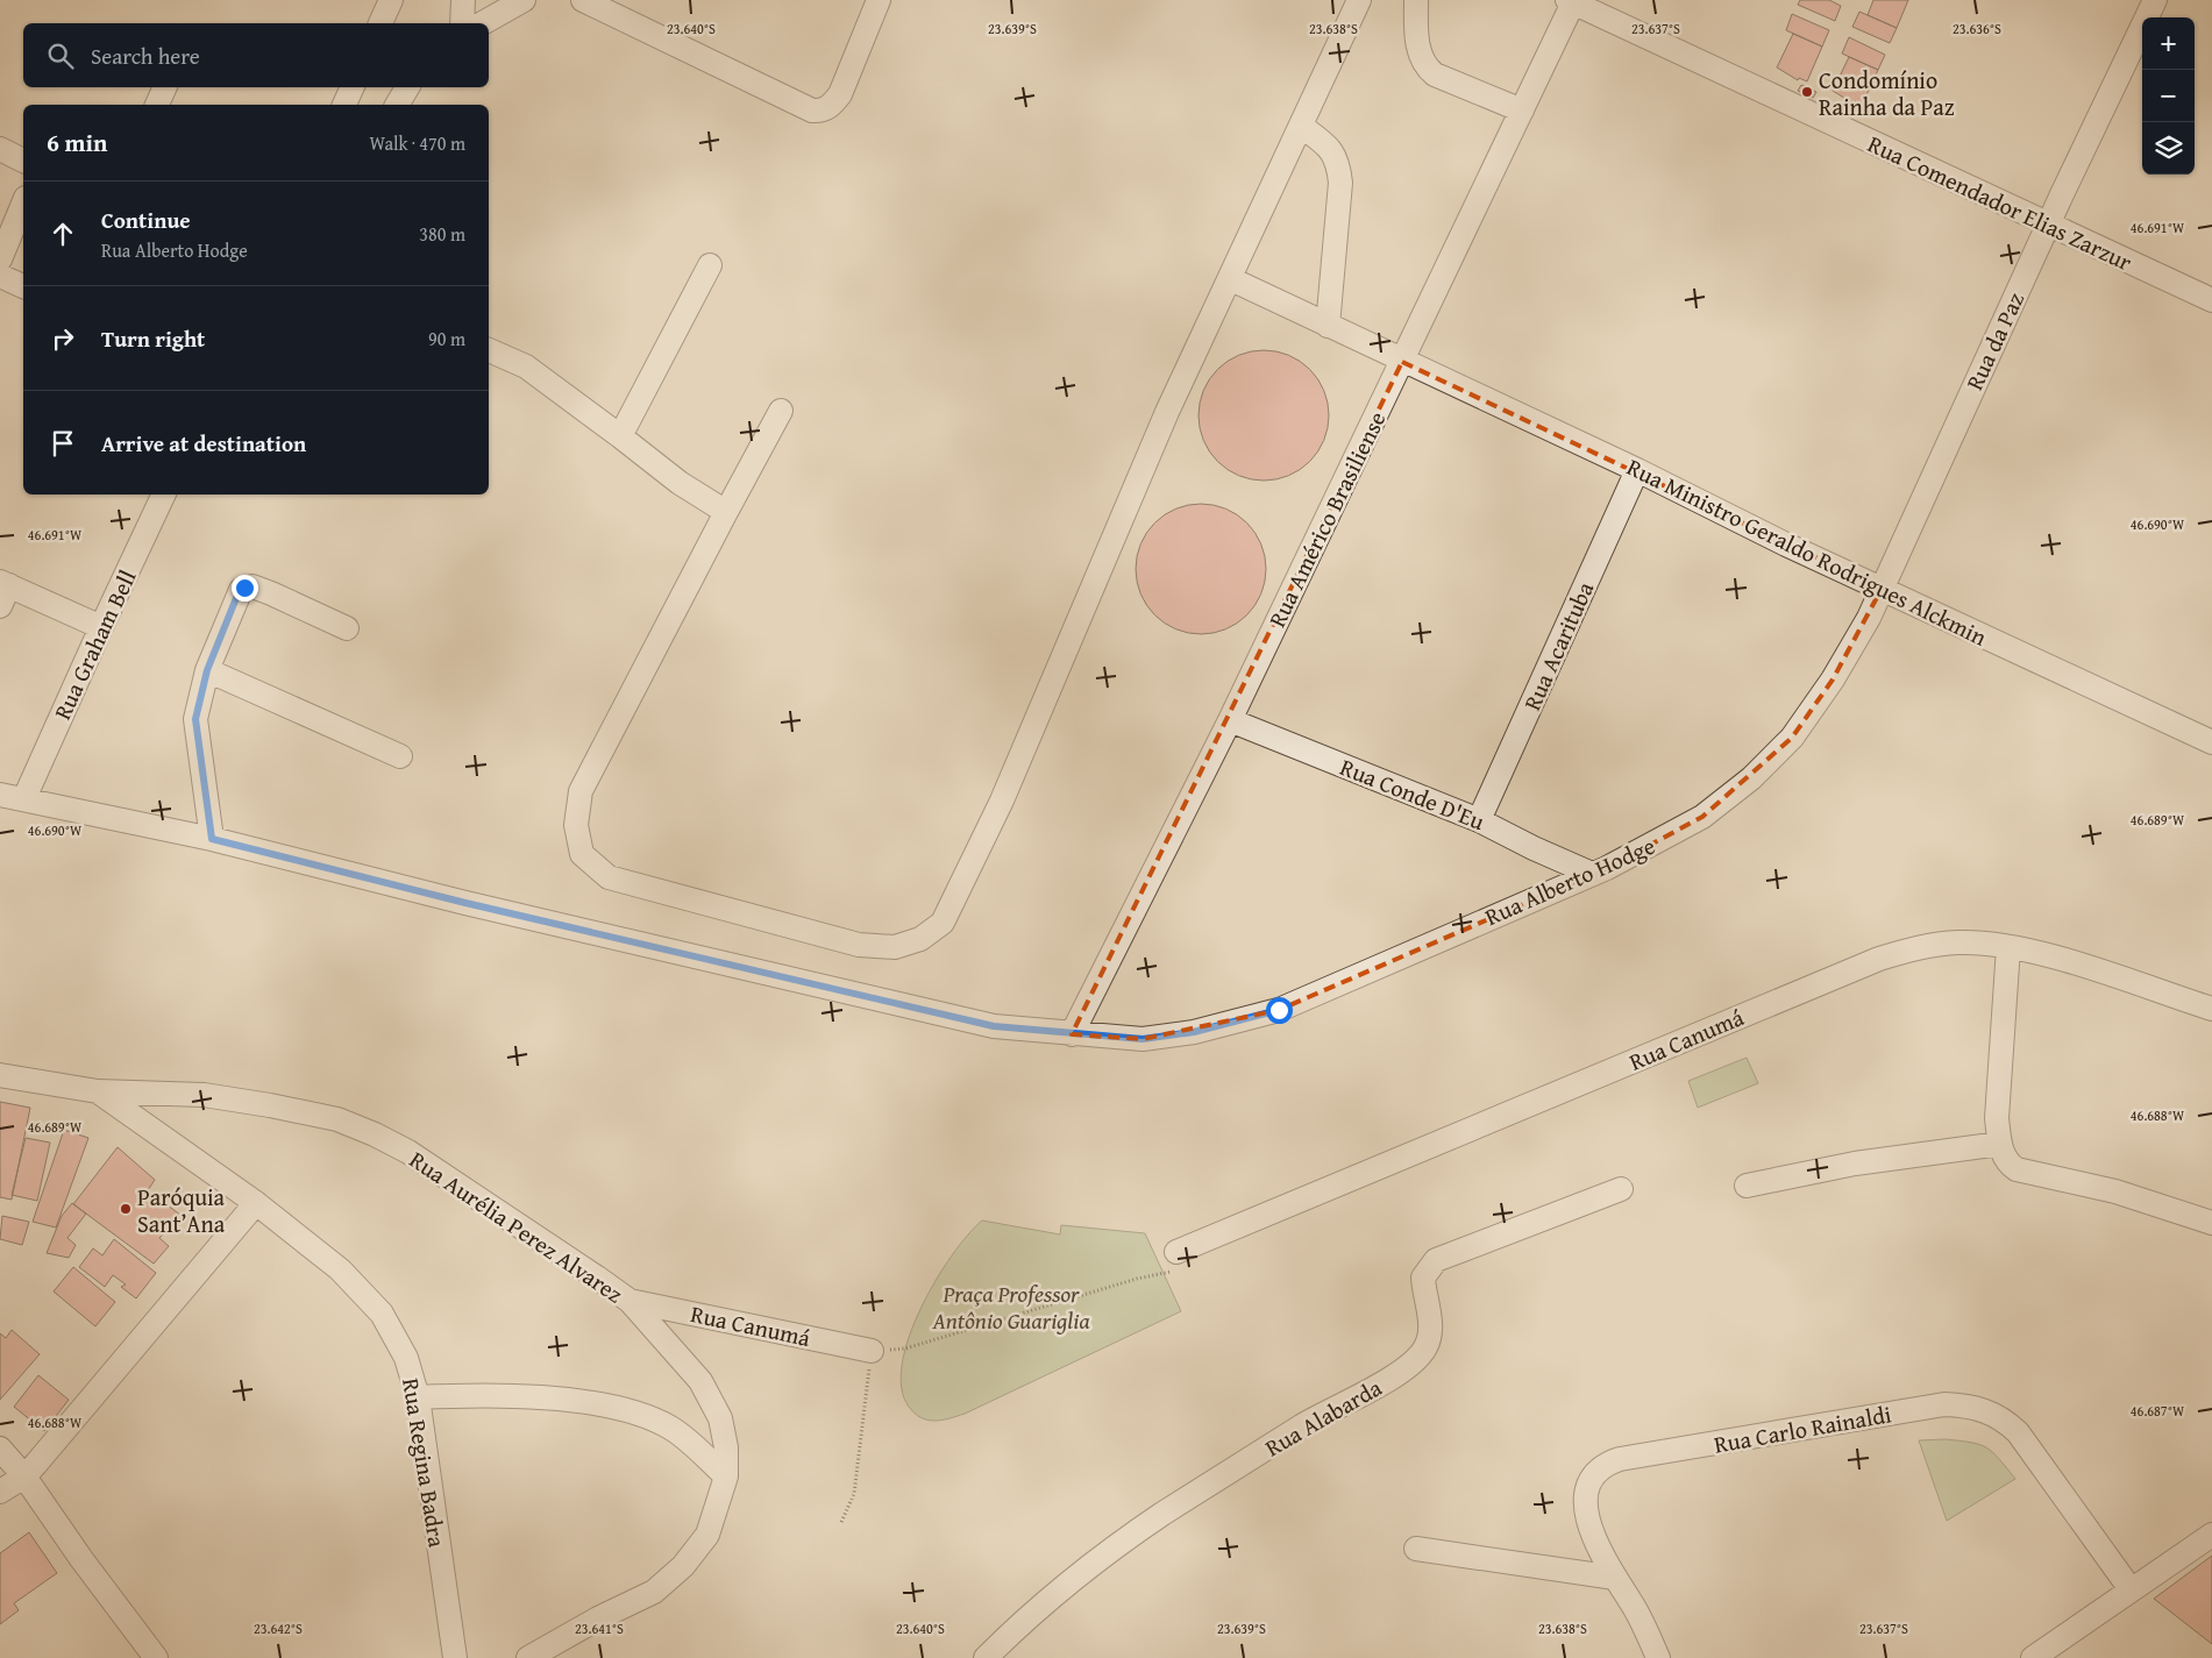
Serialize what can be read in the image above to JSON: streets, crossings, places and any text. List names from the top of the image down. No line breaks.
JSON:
{"streets":{"street":["Rua Comendador Elias Zarzur","Rua da Paz","Rua Américo Brasiliense","Rua Ministro Geraldo Rodrigues Alckmin","Rua Graham Bell","Rua Acarituba","Rua Conde D'Eu","Rua Alberto Hodge","Rua Canumá","Rua Aurélia Perez Alvarez","Rua Alabarda","Rua Carlo Rainaldi","Rua Regina Badra"]},"crossings":[["Rua Comendador Elias Zarzur","Rua da Paz"],["Rua Comendador Elias Zarzur","Rua Américo Brasiliense"],["Rua da Paz","Rua Ministro Geraldo Rodrigues Alckmin"],["Rua da Paz","Rua Alberto Hodge"],["Rua Américo Brasiliense","Rua Ministro Geraldo Rodrigues Alckmin"],["Rua Américo Brasiliense","Rua Conde D'Eu"],["Rua Américo Brasiliense","Rua Alberto Hodge"],["Rua Ministro Geraldo Rodrigues Alckmin","Rua Acarituba"],["Rua Ministro Geraldo Rodrigues Alckmin","Rua Alberto Hodge"],["Rua Graham Bell","Rua Alberto Hodge"],["Rua Acarituba","Rua Conde D'Eu"],["Rua Conde D'Eu","Rua Alberto Hodge"],["Rua Canumá","Rua Aurélia Perez Alvarez"],["Rua Aurélia Perez Alvarez","Rua Regina Badra"]],"parks":["Praça Professor Antônio Guariglia"],"places":["Condomínio Rainha da Paz","Paróquia Sant’Ana"],"page":{"map_buttons":["+","−"],"search":"Search here","heading":["6 min","Walk · 470 m"],"list":[["Continue","Rua Alberto Hodge","380 m"],["Turn right","90 m"],"Arrive at destination"]},"coordinates":["23.640°S","23.639°S","23.638°S","23.637°S","23.636°S","46.691°W","46.690°W","46.689°W","46.688°W","46.687°W","23.642°S","23.641°S"]}
